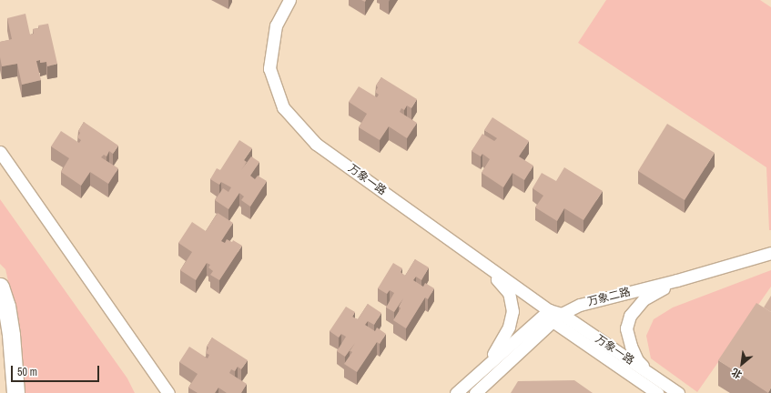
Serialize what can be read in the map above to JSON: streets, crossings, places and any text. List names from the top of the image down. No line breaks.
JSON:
{"streets":{"street":["万象一路","万象二路"]},"crossings":[["万象一路","万象二路"]],"scale_bar":"50 m","north":"bottom left"}
